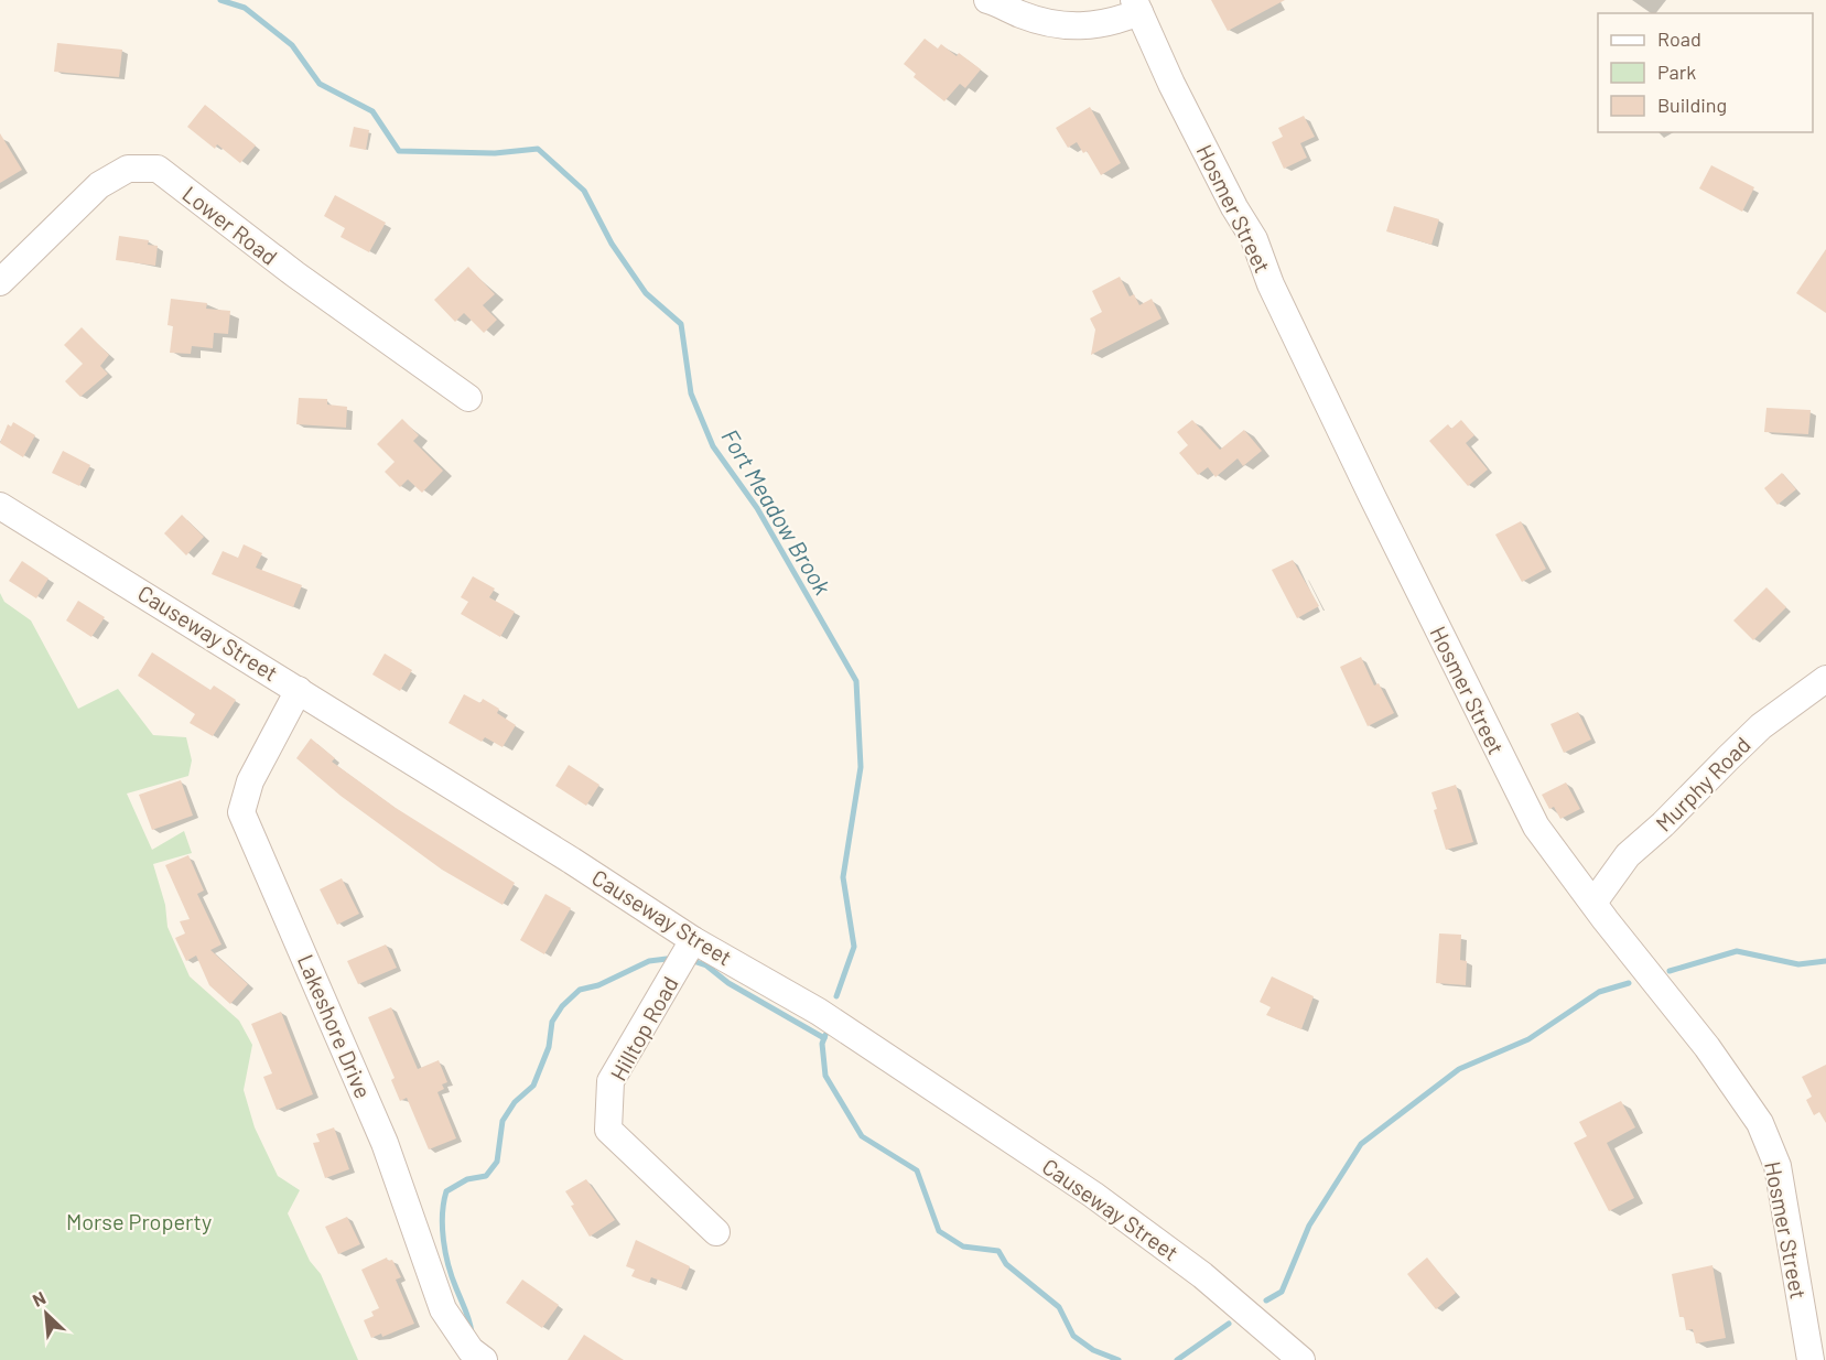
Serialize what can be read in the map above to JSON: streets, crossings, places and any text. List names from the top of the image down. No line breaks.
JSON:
{"streets":{"street":["Hosmer Street","Lower Road","Causeway Street","Murphy Road","Lakeshore Drive","Hilltop Road"]},"crossings":[["Hosmer Street","Murphy Road"],["Causeway Street","Lakeshore Drive"],["Causeway Street","Hilltop Road"]],"water":["Fort Meadow Brook"],"parks":["Morse Property"],"legend":["Road","Park","Building"],"north":"top left"}
